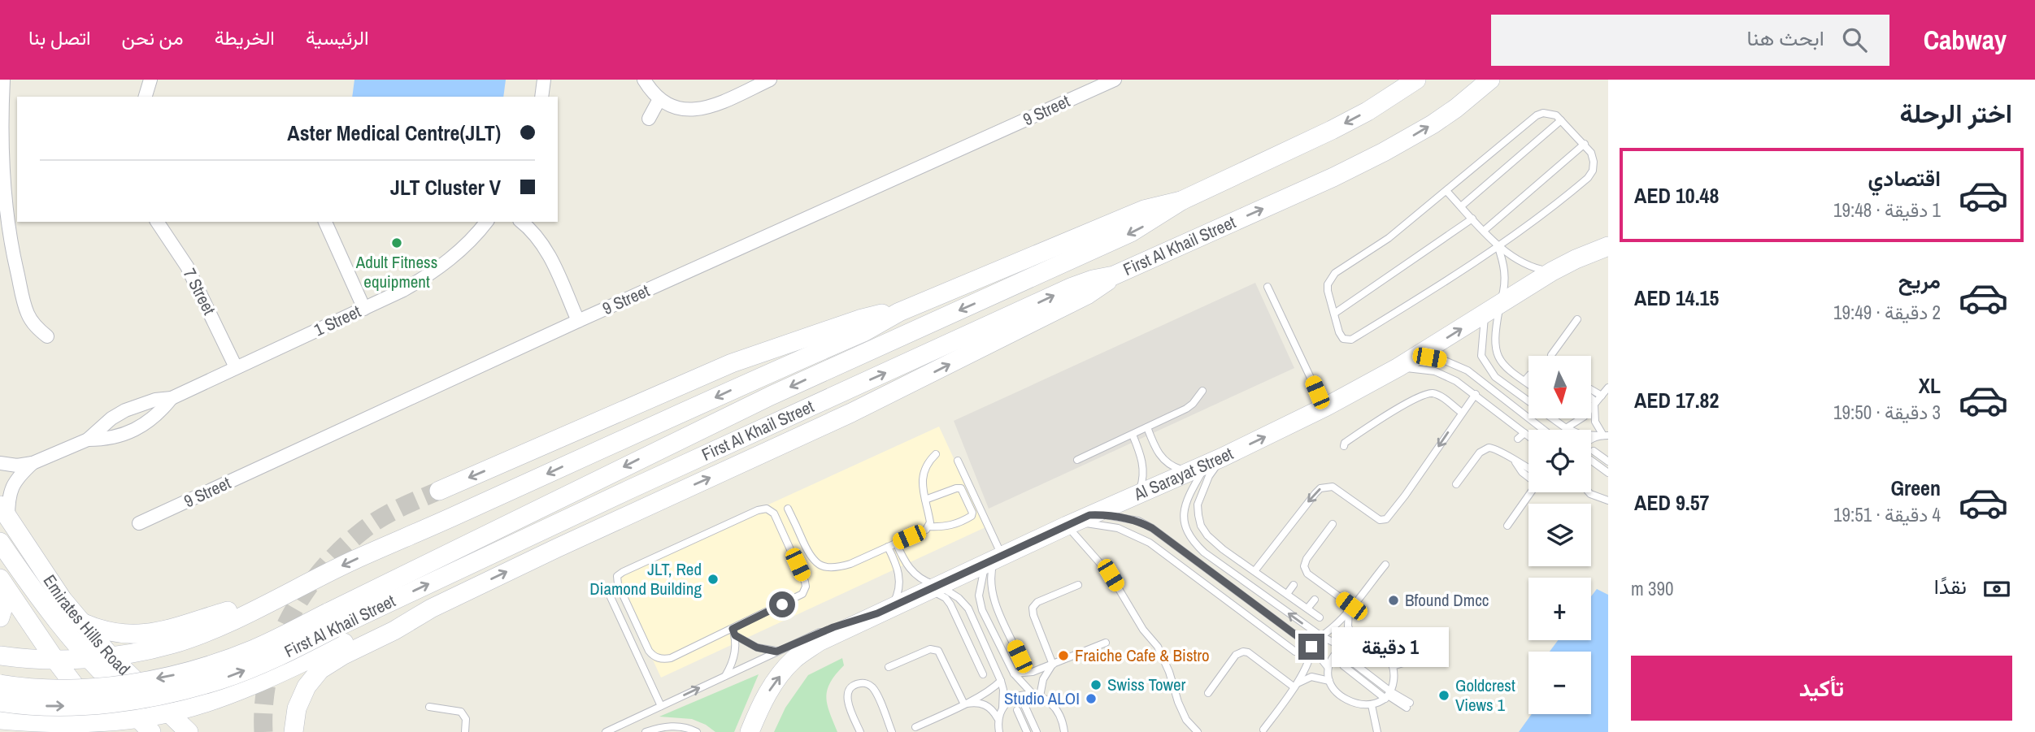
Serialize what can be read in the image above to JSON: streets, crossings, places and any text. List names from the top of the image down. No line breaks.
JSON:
{"streets":{"main road":["First Al Khail Street","Al Sarayat Street","Emirates Hills Road"],"street":["9 Street","7 Street","1 Street"]},"crossings":[["7 Street","1 Street"]],"one_way":["Al Sarayat Street"],"places":["Adult Fitness equipment","JLT, Red Diamond Building","Bfound Dmcc","Fraiche Cafe & Bistro","Swiss Tower","Goldcrest Views 1","Studio ALOI"],"north":"bottom","page":{"header":"Cabway","search":"ابحث هنا","nav":["الرئيسية","الخريطة","من نحن","اتصل بنا"],"heading":"اختر الرحلة","banner":["Aster Medical Centre(JLT)","JLT Cluster V"],"list":[{"name":"اقتصادي","note":"1 دقيقة · 19:48","value":"AED 10.48"},{"name":"مريح","note":"2 دقيقة · 19:49","value":"AED 14.15"},{"name":"XL","note":"3 دقيقة · 19:50","value":"AED 17.82"},{"name":"Green","note":"4 دقيقة · 19:51","value":"AED 9.57"}],"map_buttons":["+","−"],"pay":["نقدًا","390 m"],"bubble":"1 دقيقة","buttons":"تأكيد"}}
